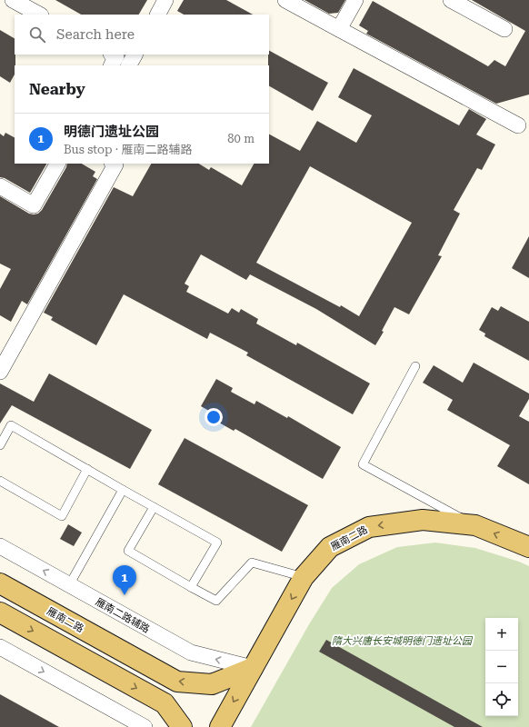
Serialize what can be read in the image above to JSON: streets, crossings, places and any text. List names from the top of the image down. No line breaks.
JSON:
{"streets":{"main road":["雁南二路"],"street":["雁南二路辅路"]},"crossings":[["雁南二路","雁南二路辅路"]],"one_way":["雁南二路"],"parks":["隋大兴唐长安城明德门遗址公园"],"page":{"search":"Search here","heading":"Nearby","list":[{"mark":"1","name":"明德门遗址公园","note":"Bus stop · 雁南二路辅路","value":"80 m"}],"pins":"1","map_buttons":["+","−"]}}
